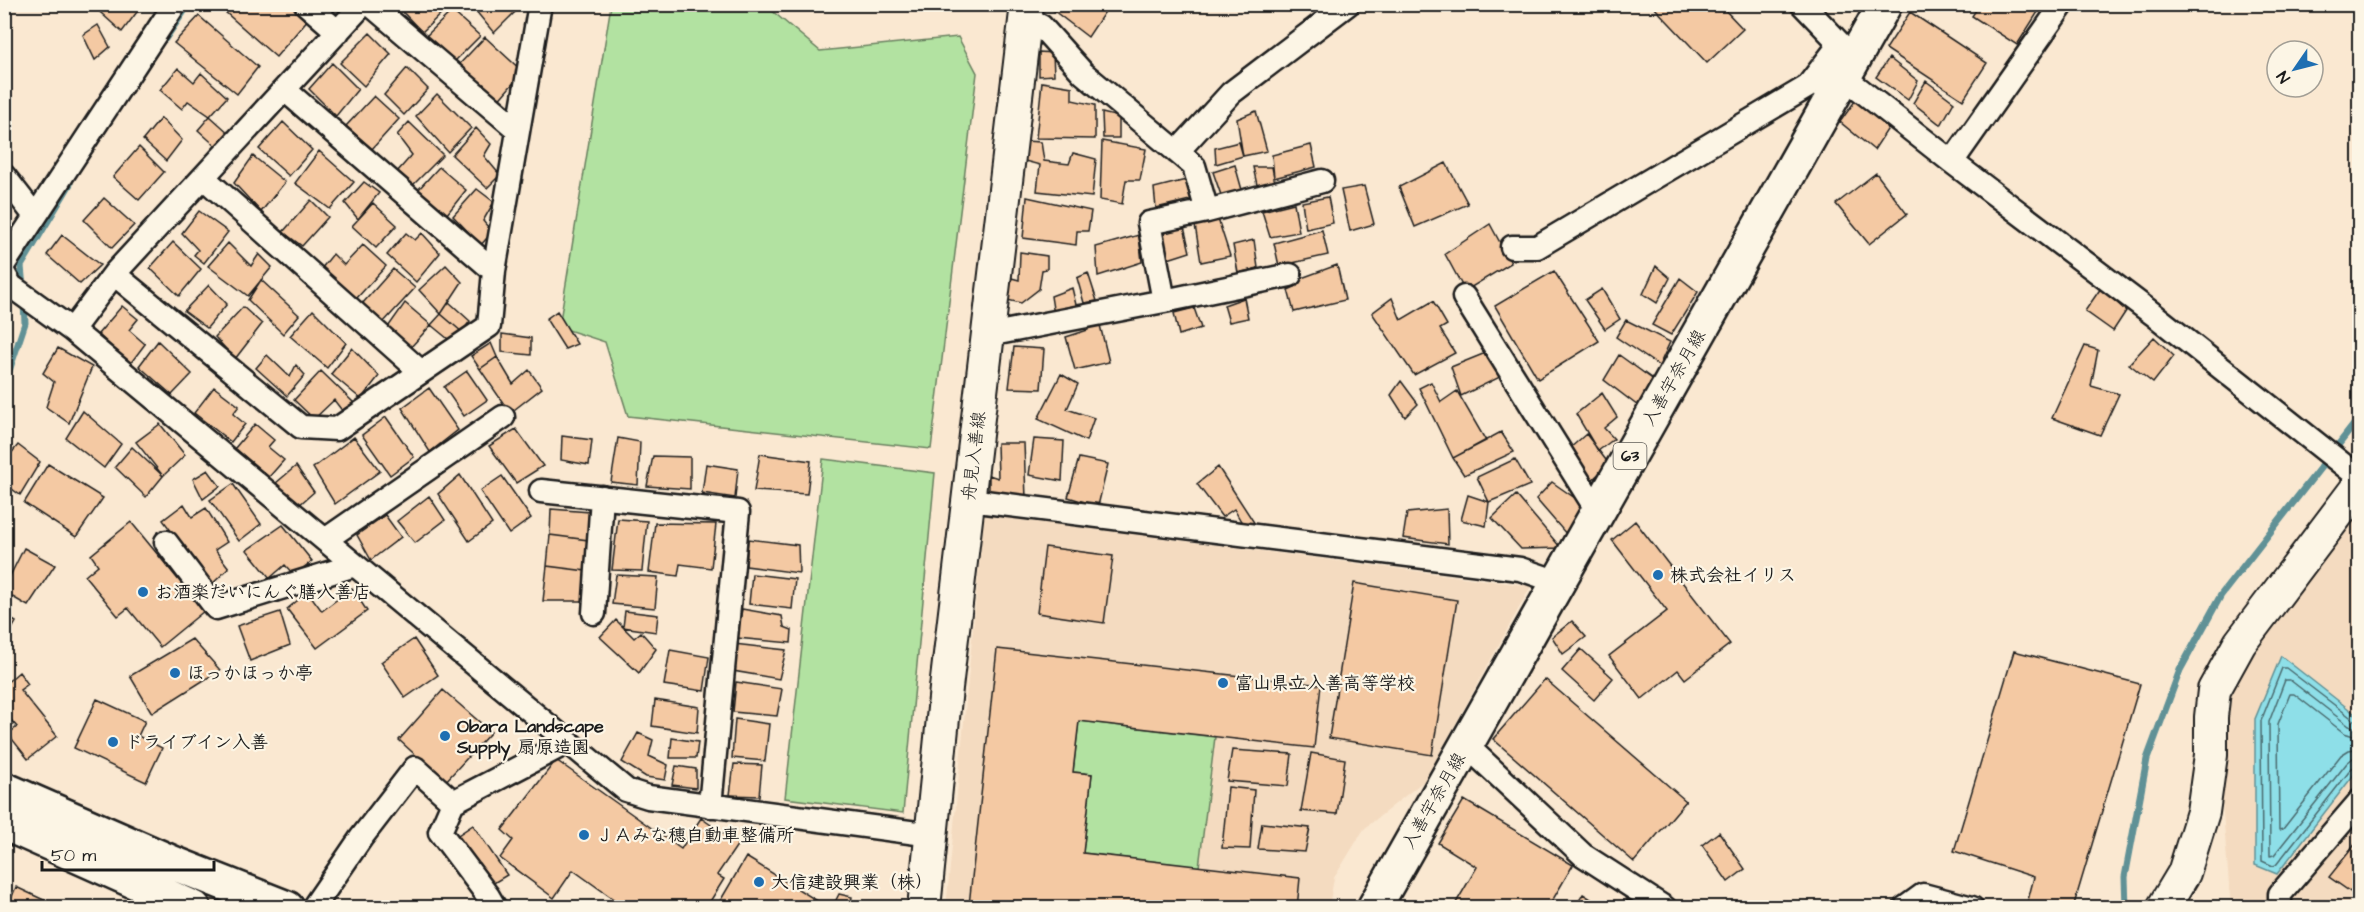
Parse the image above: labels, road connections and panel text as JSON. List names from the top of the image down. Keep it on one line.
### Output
{"streets":{"main road":["入善宇奈月線","舟見入善線","63"]},"places":["株式会社イリス","お酒楽だいにんぐ膳入善店","ほっかほっか亭","富山県立入善高等学校","Obara Landscape Supply 扇原造園","ドライブイン入善","ＪＡみな穂自動車整備所","大信建設興業（株）"],"scale_bar":"50 m","north":"bottom left"}
